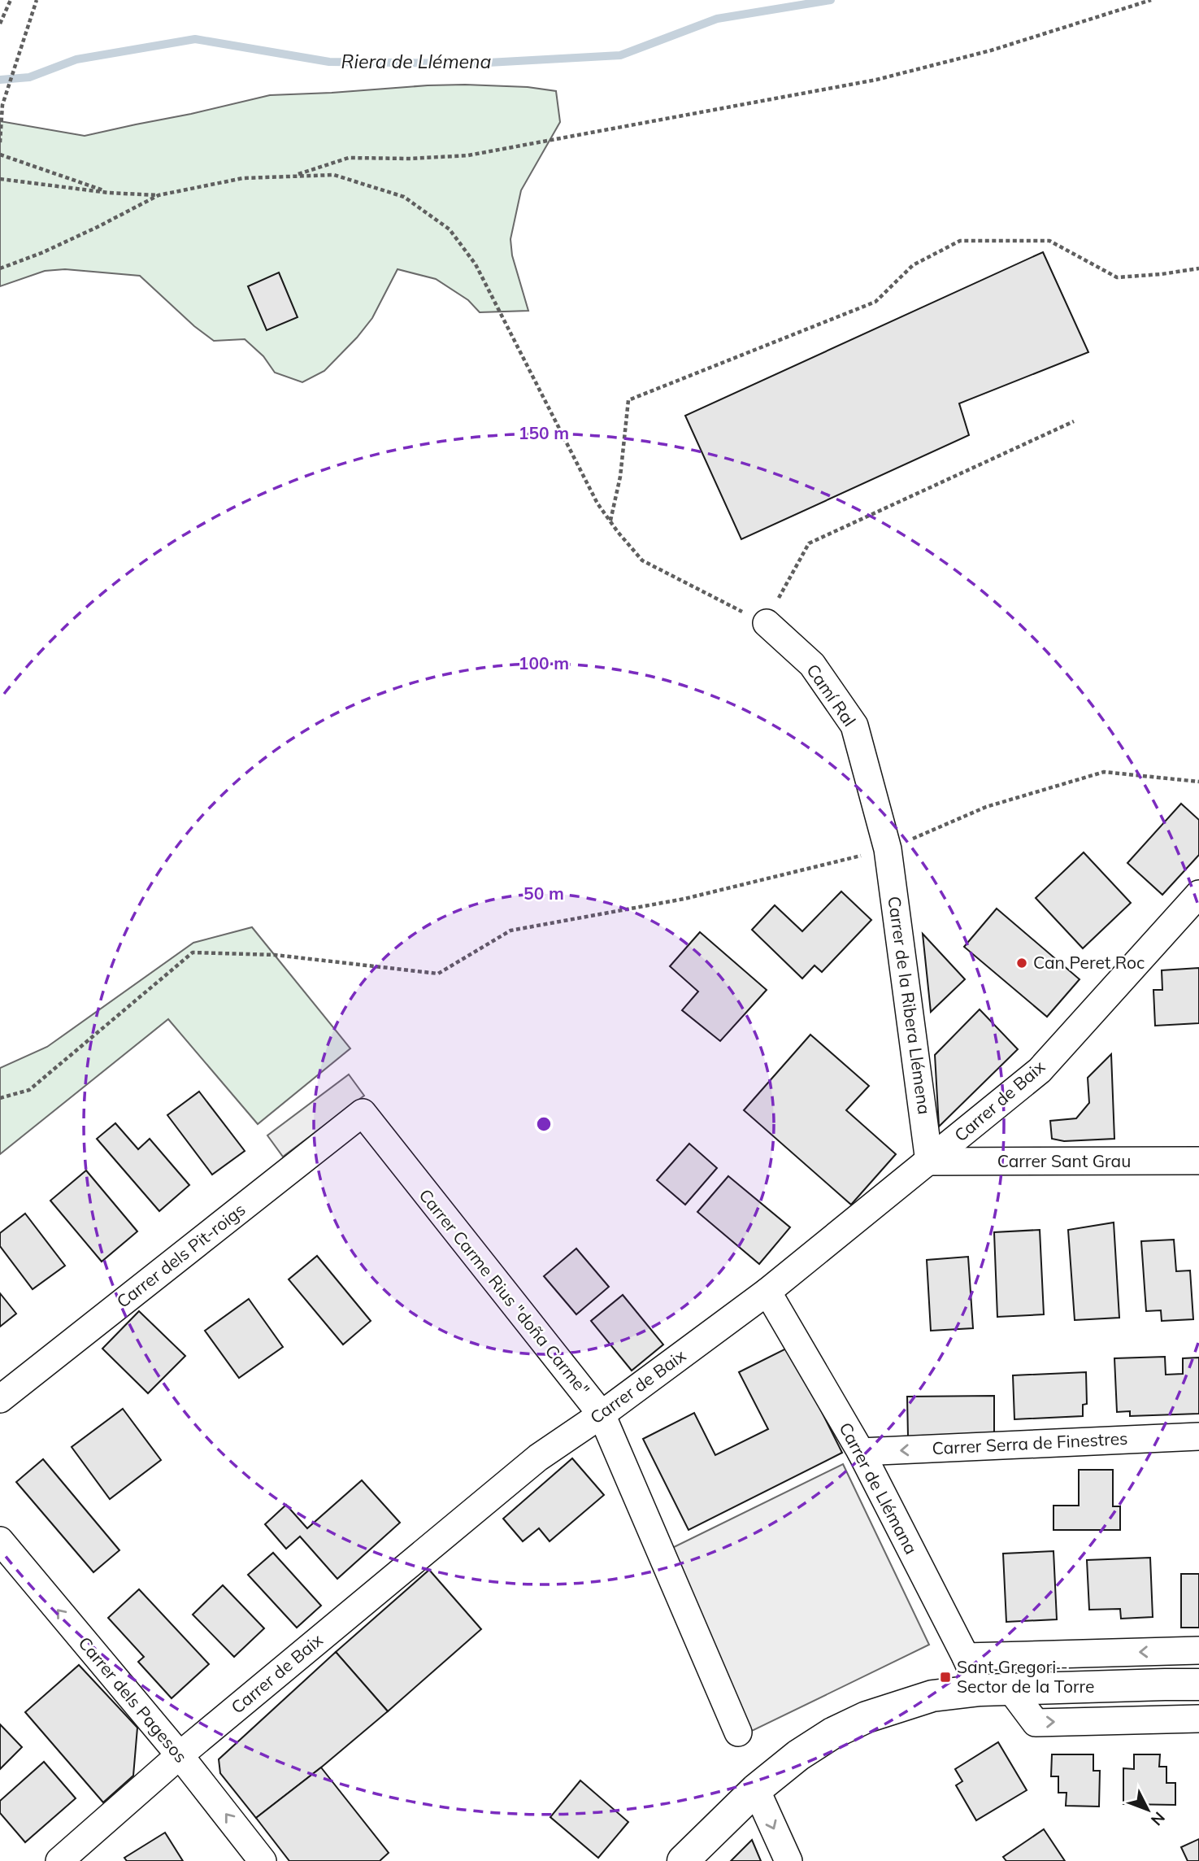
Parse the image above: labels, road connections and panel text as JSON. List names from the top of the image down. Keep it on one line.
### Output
{"streets":{"street":["Camí Ral","Carrer de la Ribera Llémena","Carrer de Baix","Carrer Sant Grau","Carrer dels Pit-roigs","Carrer Carme Rius \"doña Carme\"","Carrer Serra de Finestres","Carrer de Llémana","Carrer dels Pagesos"]},"crossings":[["Camí Ral","Carrer de la Ribera Llémena"],["Carrer de la Ribera Llémena","Carrer de Baix"],["Carrer de la Ribera Llémena","Carrer Sant Grau"],["Carrer de Baix","Carrer Sant Grau"],["Carrer de Baix","Carrer Carme Rius \"doña Carme\""],["Carrer de Baix","Carrer de Llémana"],["Carrer de Baix","Carrer dels Pagesos"],["Carrer dels Pit-roigs","Carrer Carme Rius \"doña Carme\""],["Carrer Serra de Finestres","Carrer de Llémana"]],"one_way":["Carrer dels Pagesos"],"water":["Riera de Llémena"],"places":{"other":["Can Peret Roc"],"transit":["Sant Gregori - Sector de la Torre"]},"north":"bottom right","rings":["150 m","100 m","50 m"]}
